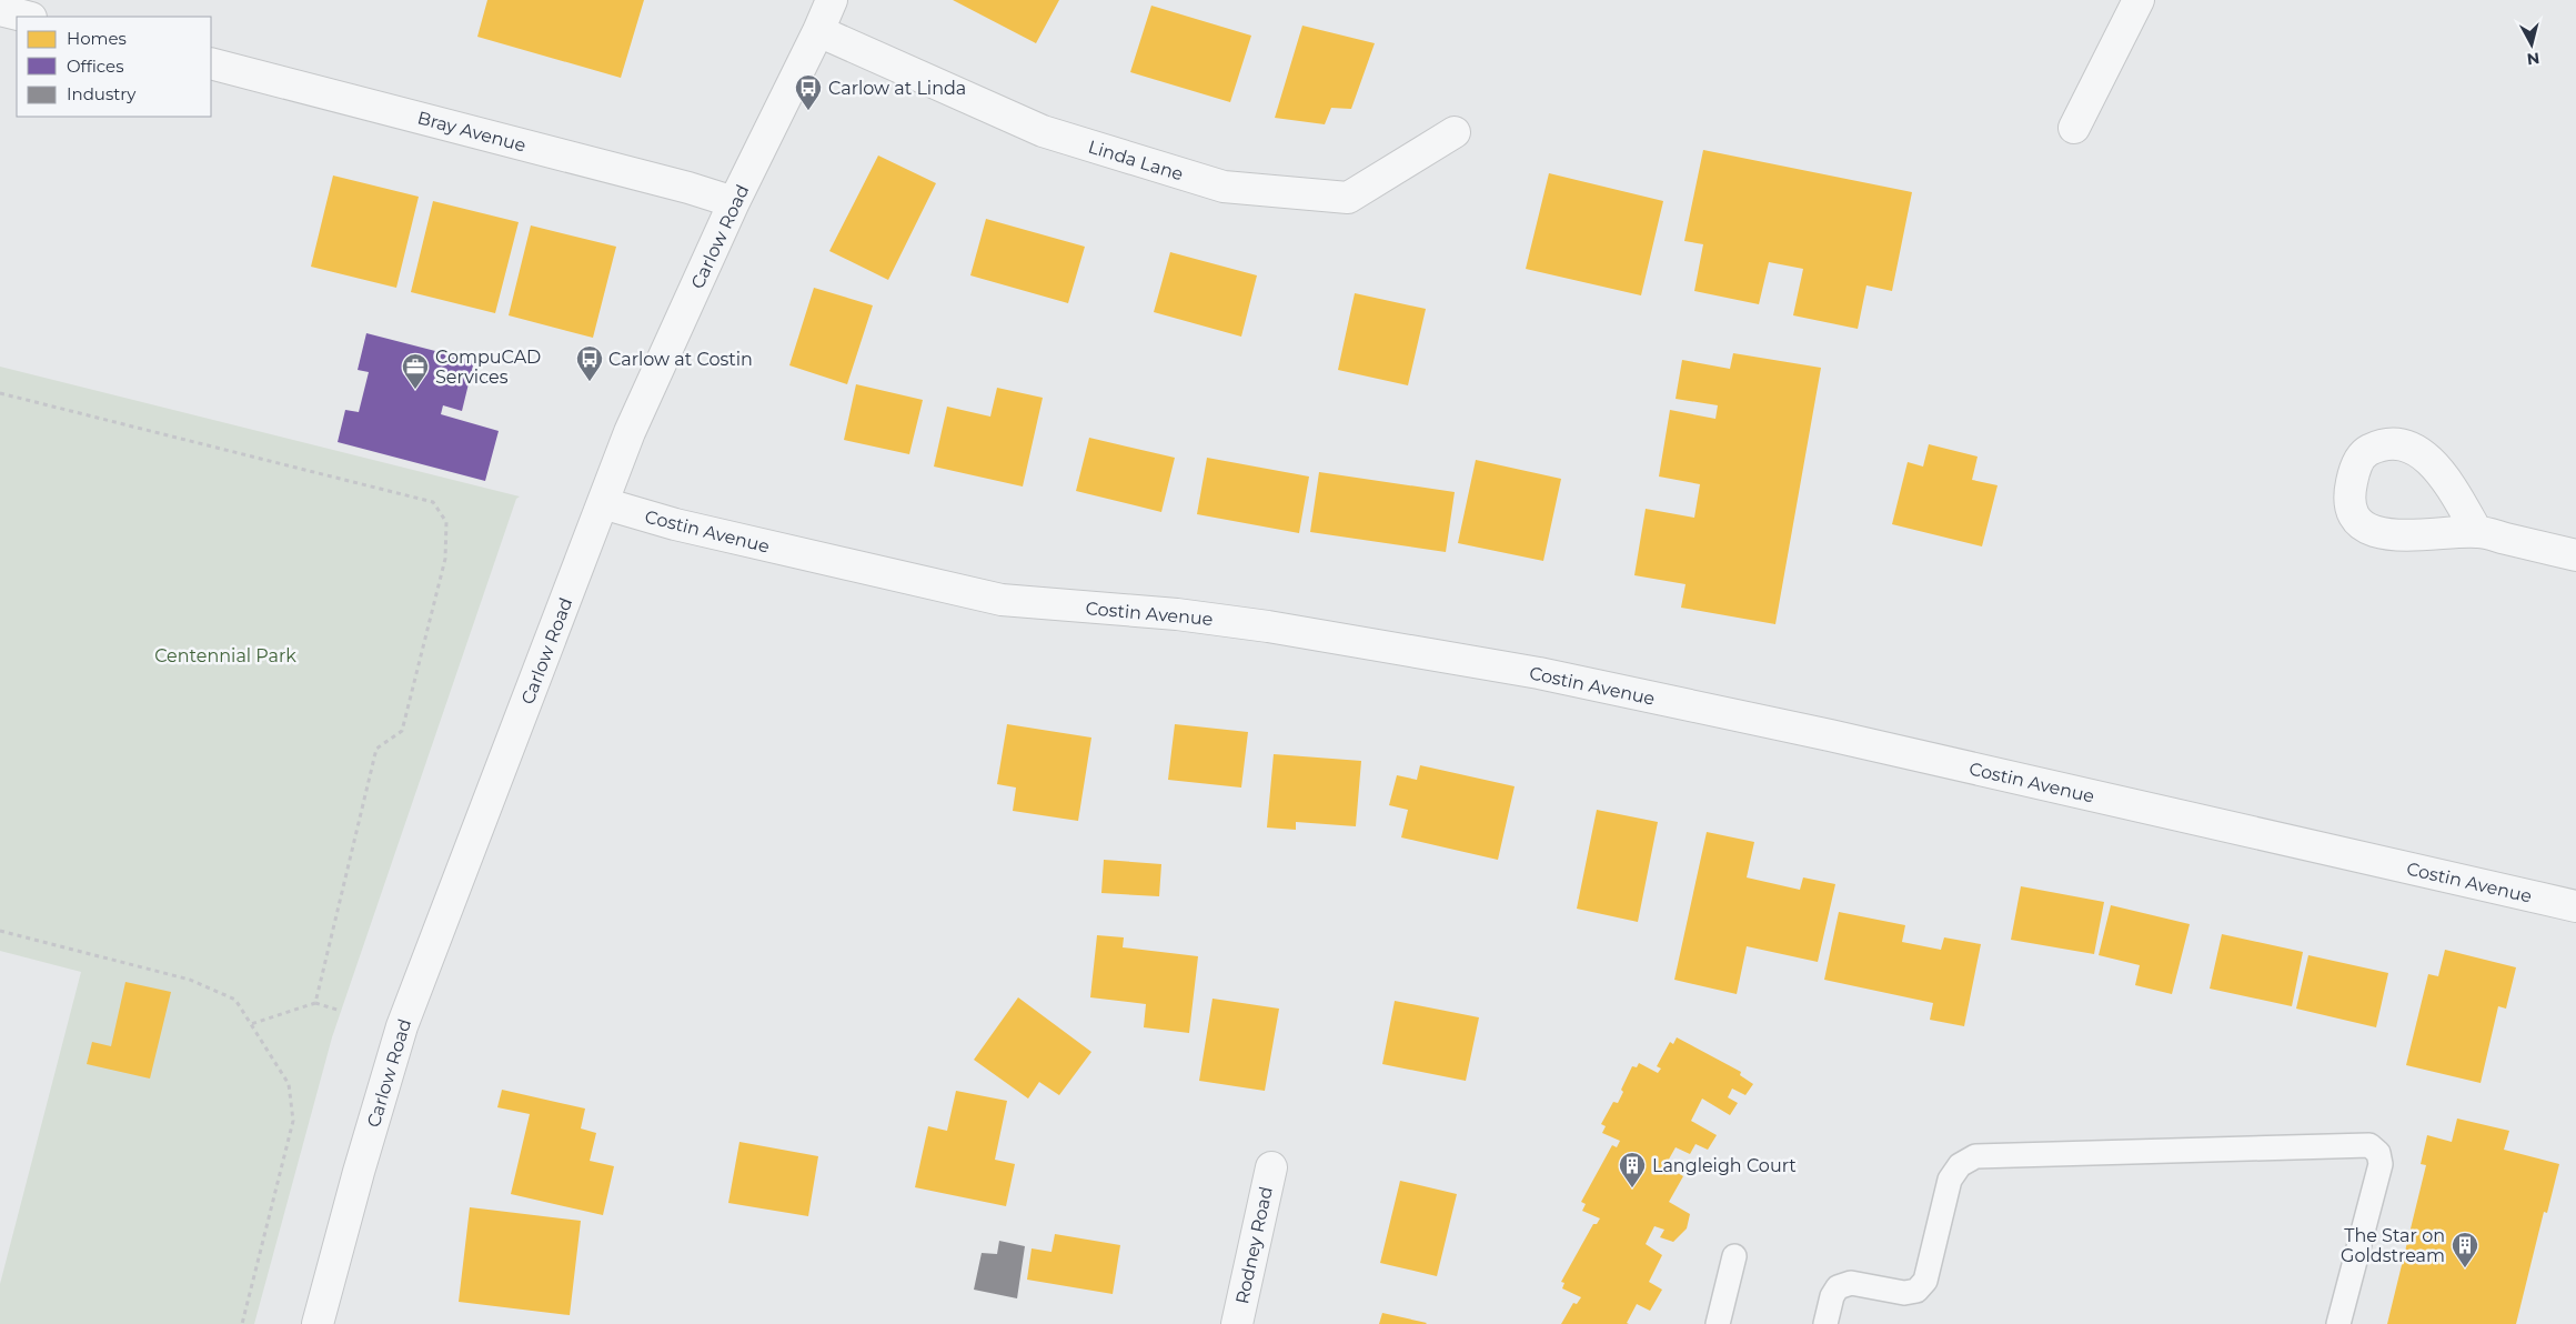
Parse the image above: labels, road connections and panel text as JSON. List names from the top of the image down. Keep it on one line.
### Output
{"streets":{"street":["Bray Avenue","Linda Lane","Carlow Road","Costin Avenue","Rodney Road"]},"crossings":[["Bray Avenue","Carlow Road"],["Linda Lane","Carlow Road"],["Carlow Road","Costin Avenue"]],"parks":["Centennial Park"],"places":{"bus stop":["Carlow at Linda","Carlow at Costin"],"office":["CompuCAD Services"],"building":["Langleigh Court","The Star on Goldstream"]},"legend":["Homes","Offices","Industry"],"north":"bottom"}
